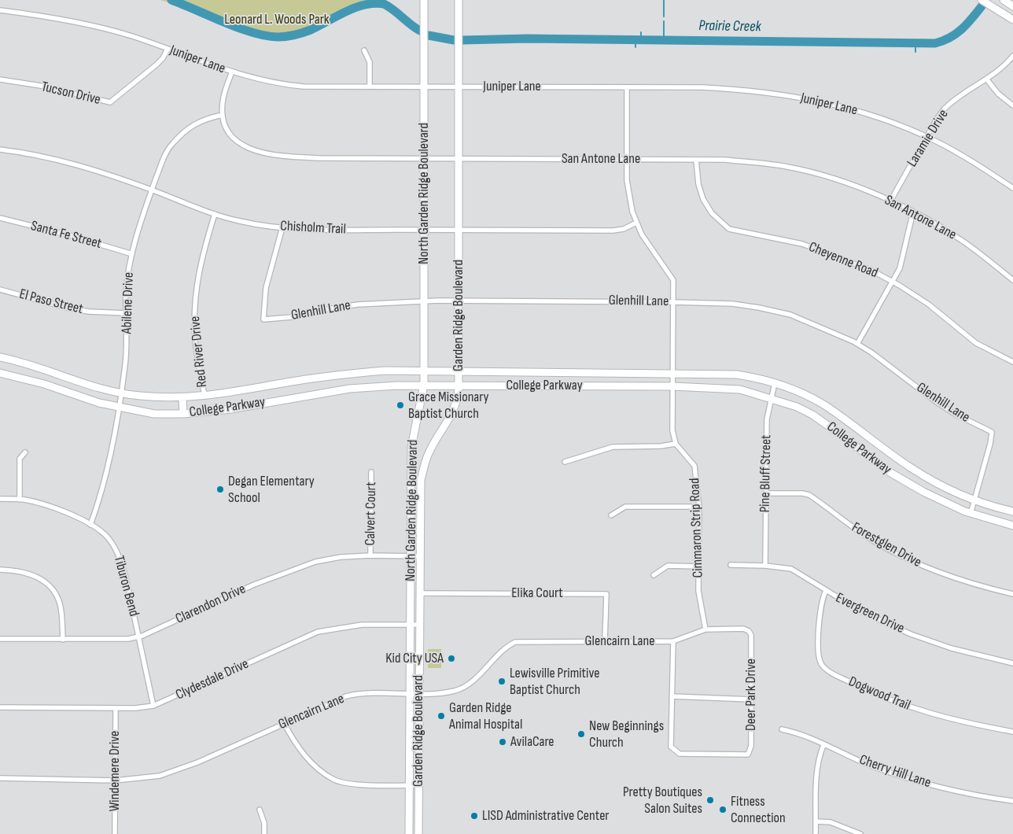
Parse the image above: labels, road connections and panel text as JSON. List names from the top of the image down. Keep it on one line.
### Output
{"streets":{"main road":["North Garden Ridge Boulevard","Garden Ridge Boulevard","College Parkway"],"street":["Juniper Lane","Tucson Drive","Laramie Drive","San Antone Lane","Chisholm Trail","Santa Fe Street","Cheyenne Road","Glenhill Lane","El Paso Street","Abilene Drive","Red River Drive","Pine Bluff Street","Calvert Court","Cimmaron Strip Road","Forestglen Drive","Tiburon Bend","Elika Court","Clarendon Drive","Evergreen Drive","Glencairn Lane","Clydesdale Drive","Dogwood Trail","Deer Park Drive","Windemere Drive","Cherry Hill Lane"]},"crossings":[["Juniper Lane","Tucson Drive"],["Juniper Lane","Laramie Drive"],["Juniper Lane","North Garden Ridge Boulevard"],["Juniper Lane","Garden Ridge Boulevard"],["Laramie Drive","San Antone Lane"],["San Antone Lane","North Garden Ridge Boulevard"],["San Antone Lane","Cheyenne Road"],["San Antone Lane","Abilene Drive"],["San Antone Lane","Garden Ridge Boulevard"],["North Garden Ridge Boulevard","Chisholm Trail"],["North Garden Ridge Boulevard","Glenhill Lane"],["North Garden Ridge Boulevard","College Parkway"],["North Garden Ridge Boulevard","Clarendon Drive"],["North Garden Ridge Boulevard","Glencairn Lane"],["North Garden Ridge Boulevard","Clydesdale Drive"],["Chisholm Trail","Glenhill Lane"],["Chisholm Trail","Abilene Drive"],["Chisholm Trail","Garden Ridge Boulevard"],["Chisholm Trail","Red River Drive"],["Santa Fe Street","Abilene Drive"],["Glenhill Lane","Garden Ridge Boulevard"],["Glenhill Lane","College Parkway"],["El Paso Street","Abilene Drive"],["Abilene Drive","College Parkway"],["Abilene Drive","Tiburon Bend"],["Garden Ridge Boulevard","College Parkway"],["Garden Ridge Boulevard","Elika Court"],["Garden Ridge Boulevard","Clarendon Drive"],["Garden Ridge Boulevard","Glencairn Lane"],["Garden Ridge Boulevard","Clydesdale Drive"],["Red River Drive","College Parkway"],["College Parkway","Pine Bluff Street"],["Pine Bluff Street","Forestglen Drive"],["Pine Bluff Street","Evergreen Drive"],["Calvert Court","Clarendon Drive"],["Cimmaron Strip Road","Glencairn Lane"],["Tiburon Bend","Clarendon Drive"],["Tiburon Bend","Clydesdale Drive"],["Elika Court","Glencairn Lane"],["Evergreen Drive","Dogwood Trail"],["Glencairn Lane","Deer Park Drive"],["Glencairn Lane","Windemere Drive"],["Clydesdale Drive","Windemere Drive"]],"water":["Prairie Creek"],"parks":["Leonard L. Woods Park"],"places":["Grace Missionary Baptist Church","Degan Elementary School","Kid City USA","Lewisville Primitive Baptist Church","Garden Ridge Animal Hospital","New Beginnings Church","AvilaCare","Pretty Boutiques Salon Suites","Fitness Connection","LISD Administrative Center"]}
